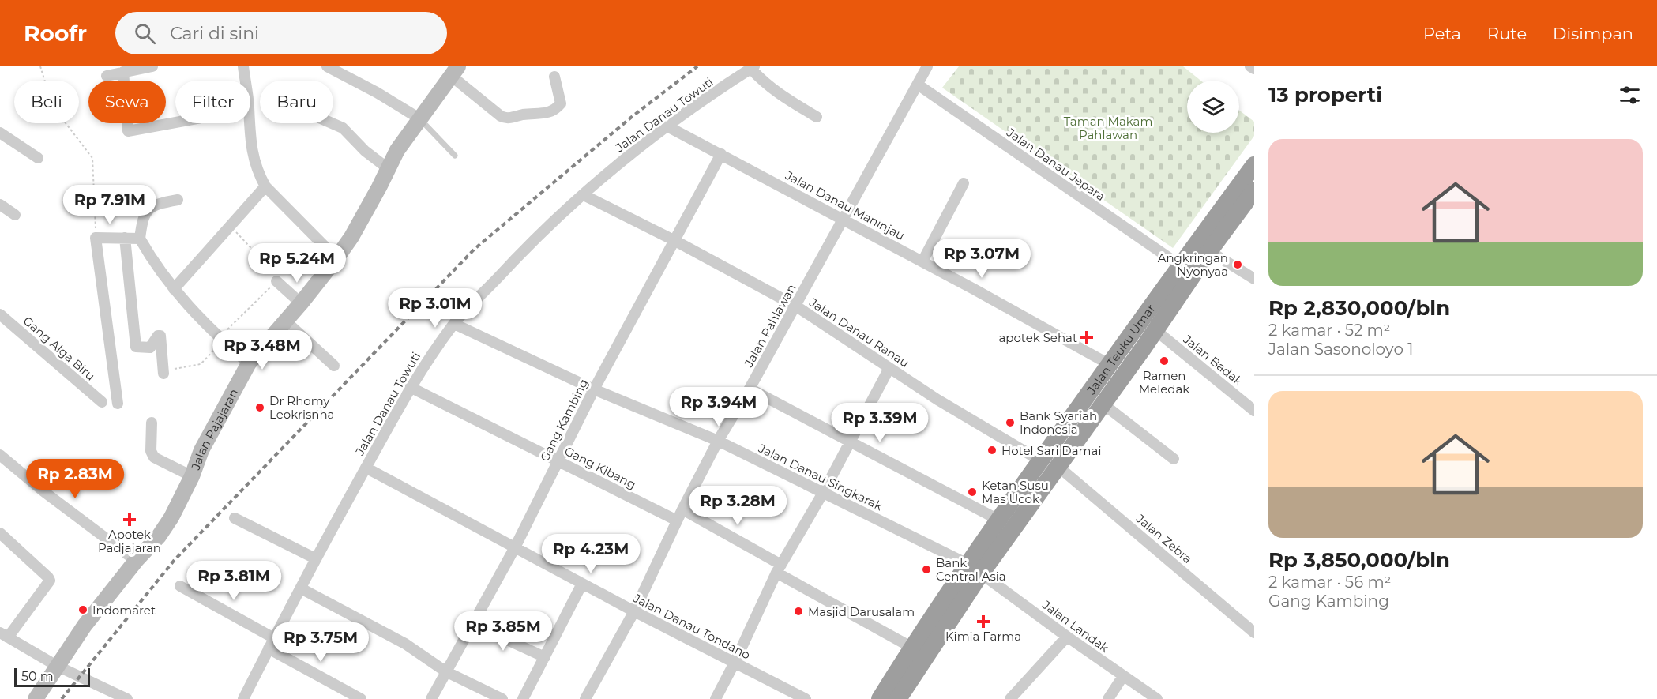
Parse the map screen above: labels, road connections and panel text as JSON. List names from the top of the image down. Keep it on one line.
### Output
{"streets":{"highway":["Jalan Teuku Umar"],"main road":["Jalan Pajajaran"],"street":["Jalan Danau Towuti","Jalan Danau Jepara","Jalan Danau Maninjau","Jalan Pahlawan","Jalan Danau Ranau","Gang Alga Biru","Jalan Badak","Gang Kambing","Gang Kibang","Jalan Danau Singkarak","Jalan Zebra","Jalan Danau Tondano","Jalan Landak"]},"crossings":[["Jalan Danau Towuti","Jalan Danau Maninjau"],["Jalan Danau Towuti","Jalan Danau Ranau"],["Jalan Danau Towuti","Gang Kibang"],["Jalan Danau Towuti","Jalan Danau Singkarak"],["Jalan Danau Towuti","Jalan Danau Tondano"],["Jalan Danau Jepara","Jalan Pahlawan"],["Jalan Danau Jepara","Jalan Teuku Umar"],["Jalan Danau Maninjau","Jalan Pahlawan"],["Jalan Danau Maninjau","Jalan Teuku Umar"],["Jalan Danau Maninjau","Gang Kambing"],["Jalan Pahlawan","Jalan Danau Ranau"],["Jalan Pahlawan","Gang Kibang"],["Jalan Pahlawan","Jalan Danau Singkarak"],["Jalan Pahlawan","Jalan Danau Tondano"],["Jalan Danau Ranau","Jalan Teuku Umar"],["Jalan Danau Ranau","Gang Kambing"],["Jalan Danau Ranau","Jalan Zebra"],["Jalan Teuku Umar","Jalan Badak"],["Jalan Teuku Umar","Jalan Danau Singkarak"],["Jalan Teuku Umar","Jalan Zebra"],["Jalan Teuku Umar","Jalan Landak"],["Gang Kambing","Gang Kibang"],["Gang Kambing","Jalan Danau Singkarak"],["Gang Kambing","Jalan Danau Tondano"],["Jalan Danau Singkarak","Jalan Landak"]],"parks":["Taman Makam Pahlawan"],"places":{"other":["Angkringan Nyonyaa","Ramen Meledak","Dr Rhomy Leokrisnha","Bank Syariah Indonesia","Hotel Sari Damai","Ketan Susu Mas Ucok","Bank Central Asia","Indomaret","Masjid Darusalam"],"health":["apotek Sehat","Apotek Padjajaran","Kimia Farma"]},"scale_bar":"50 m","page":{"header":"Roofr","search":"Cari di sini","nav":["Peta","Rute","Disimpan"],"heading":"13 properti","chip":["Beli","Sewa","Filter","Baru"],"list":[{"name":"Rp 2,830,000/bln","note":"2 kamar · 52 m² · Jalan Sasonoloyo 1"},{"name":"Rp 3,850,000/bln","note":"2 kamar · 56 m² · Gang Kambing"}],"price":["Rp 7.91M","Rp 3.07M","Rp 5.24M","Rp 3.01M","Rp 3.48M","Rp 3.94M","Rp 3.39M","Rp 2.83M","Rp 3.28M","Rp 4.23M","Rp 3.81M","Rp 3.85M","Rp 3.75M"],"scale":"50 m"}}
